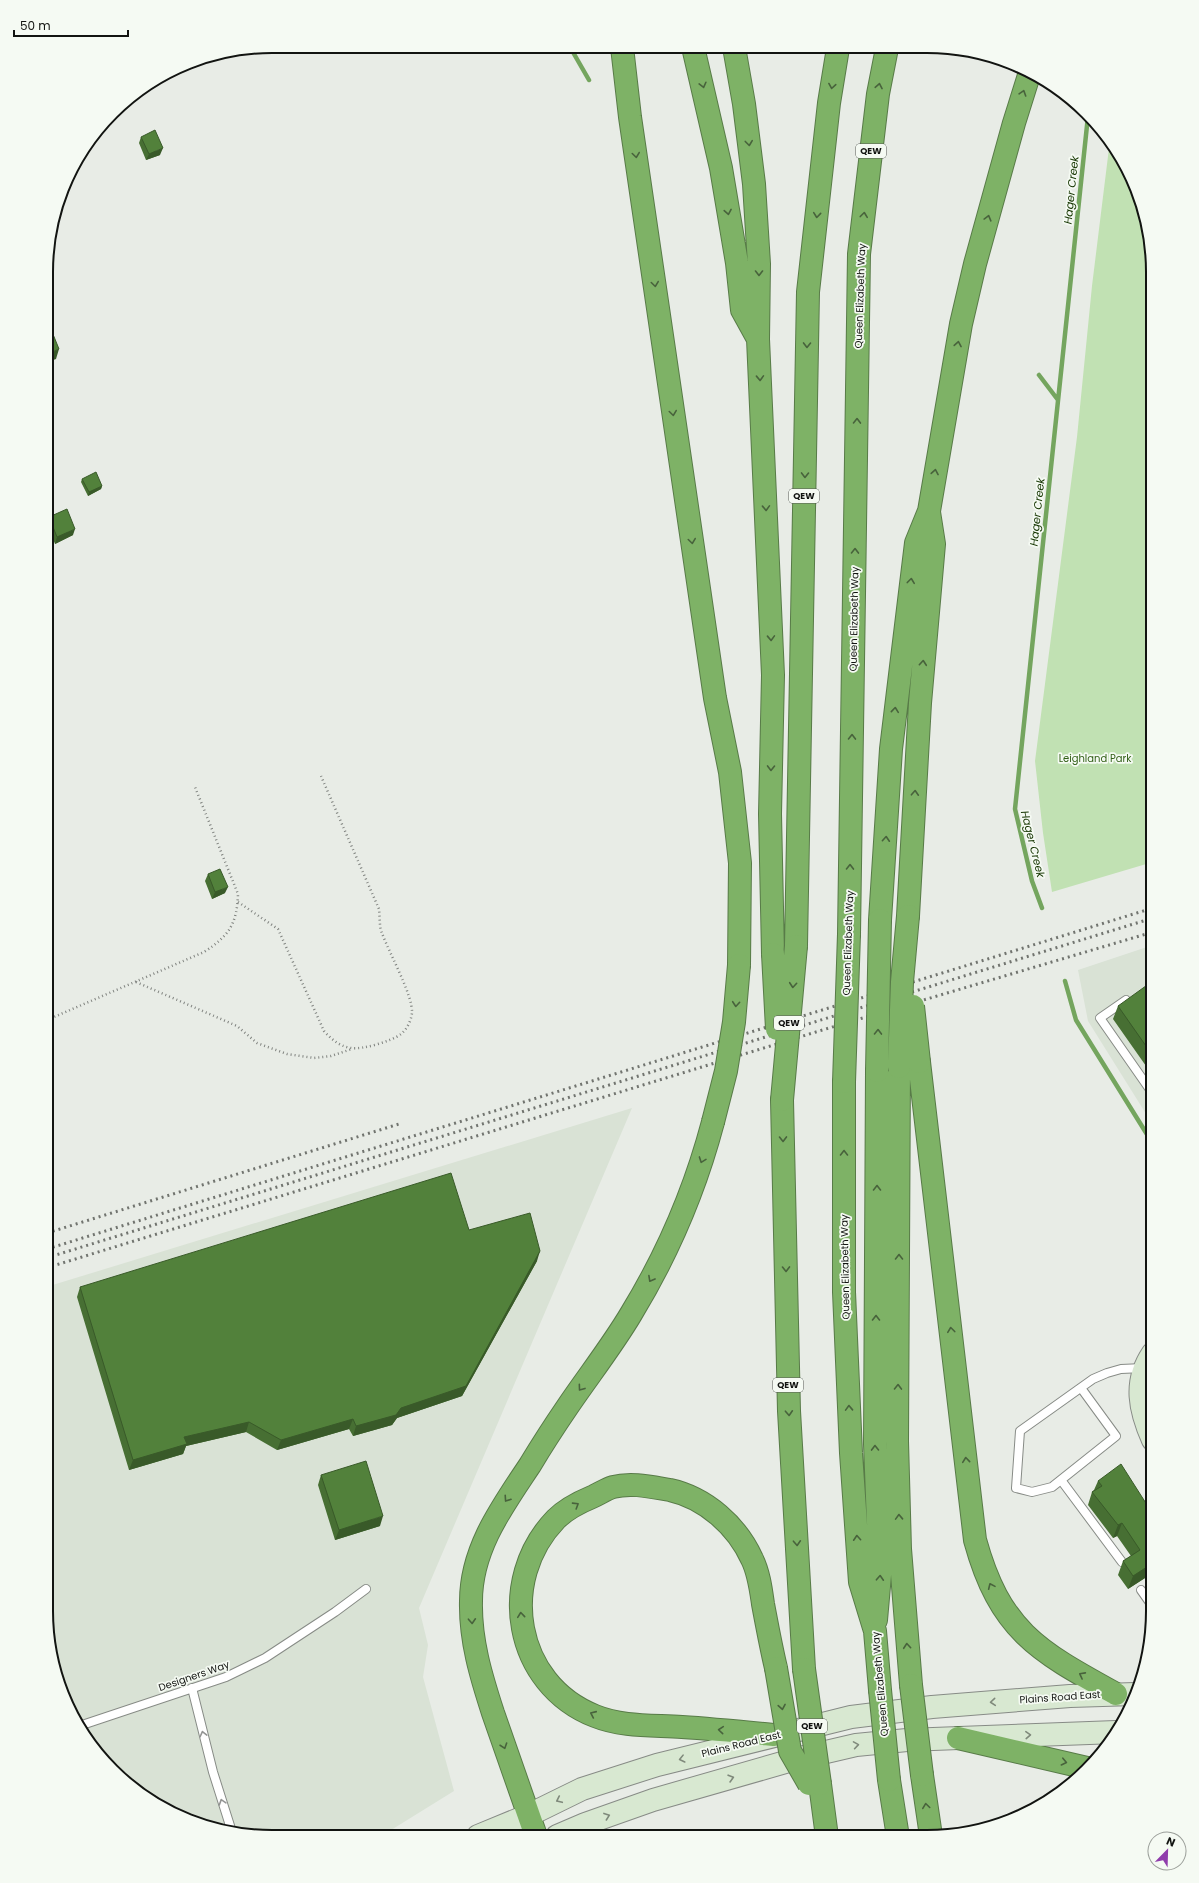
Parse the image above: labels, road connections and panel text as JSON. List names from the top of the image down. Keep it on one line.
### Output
{"streets":{"highway":["QEW","Queen Elizabeth Way"],"main road":["Plains Road East"],"lane":["Designers Way"]},"water":["Hager Creek"],"parks":["Leighland Park"],"scale_bar":"50 m","north":"top right"}
